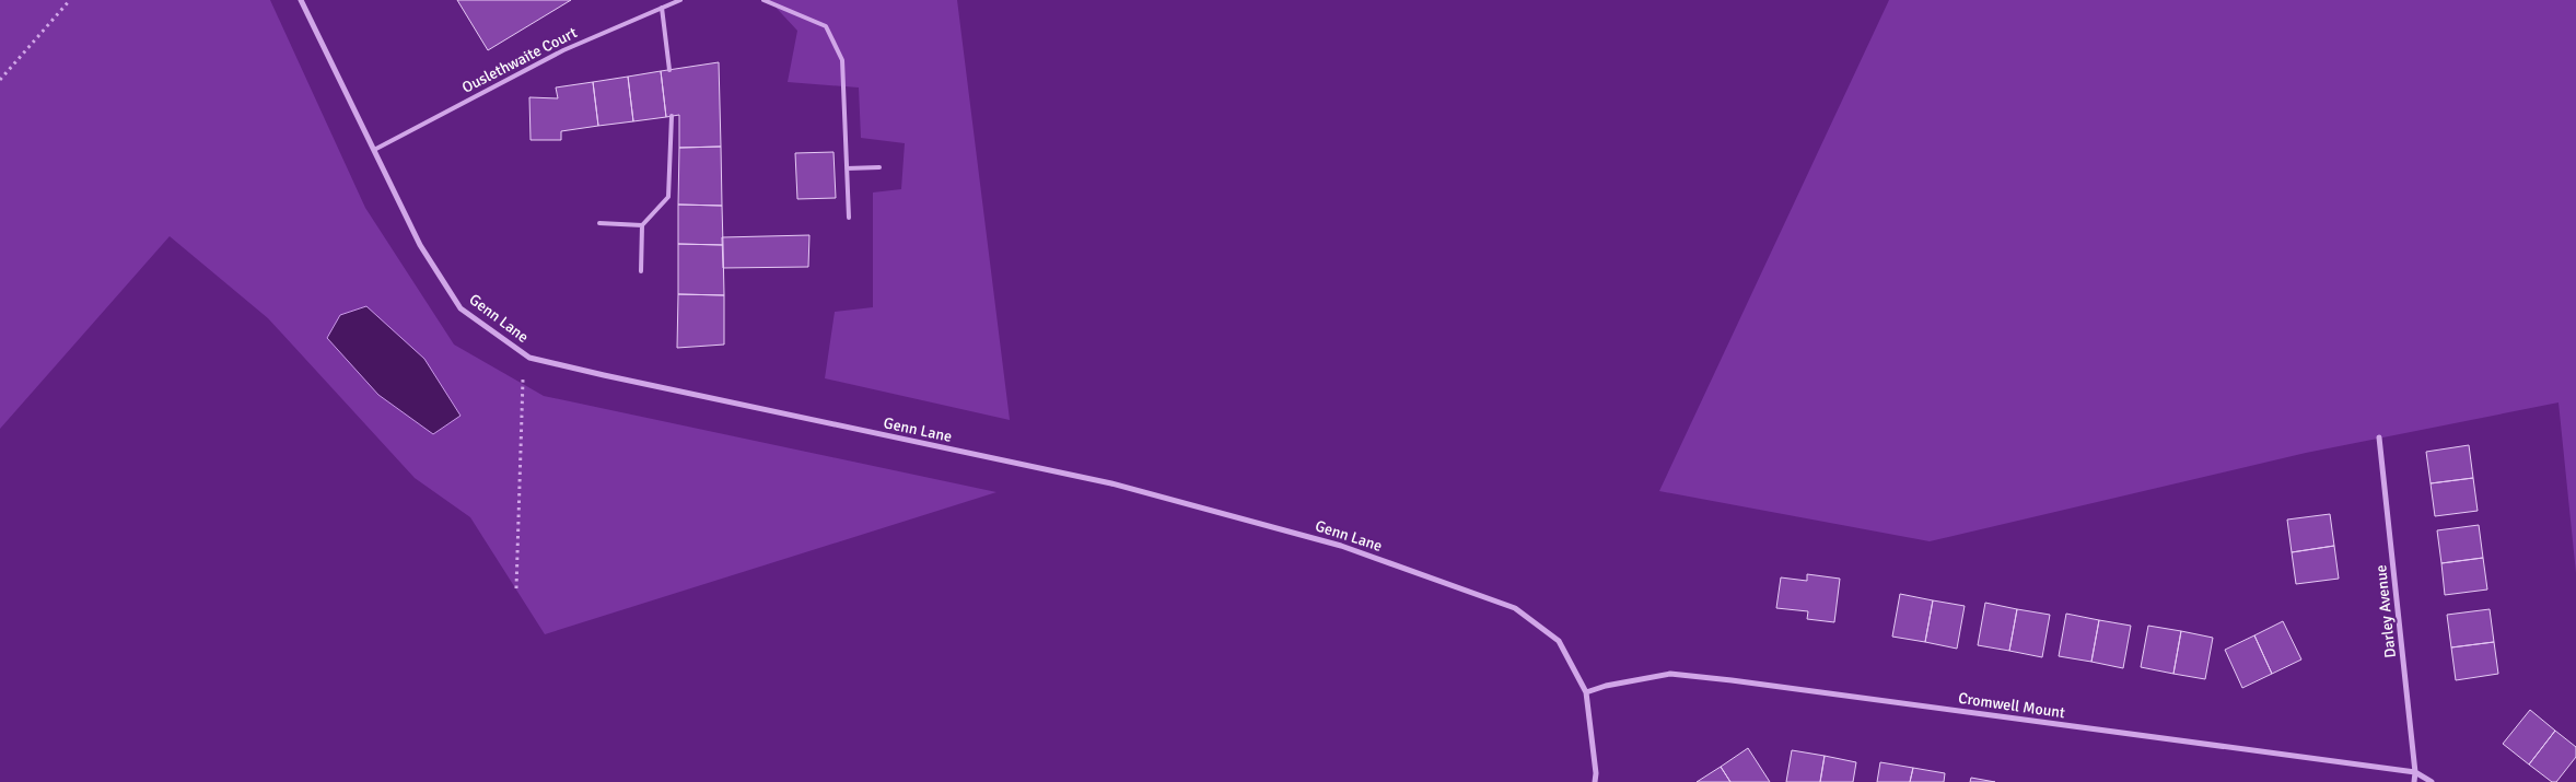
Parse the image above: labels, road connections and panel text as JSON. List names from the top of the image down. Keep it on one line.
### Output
{"streets":{"street":["Genn Lane","Darley Avenue","Cromwell Mount"],"lane":["Ouslethwaite Court"]},"crossings":[["Ouslethwaite Court","Genn Lane"],["Genn Lane","Cromwell Mount"],["Darley Avenue","Cromwell Mount"]]}
